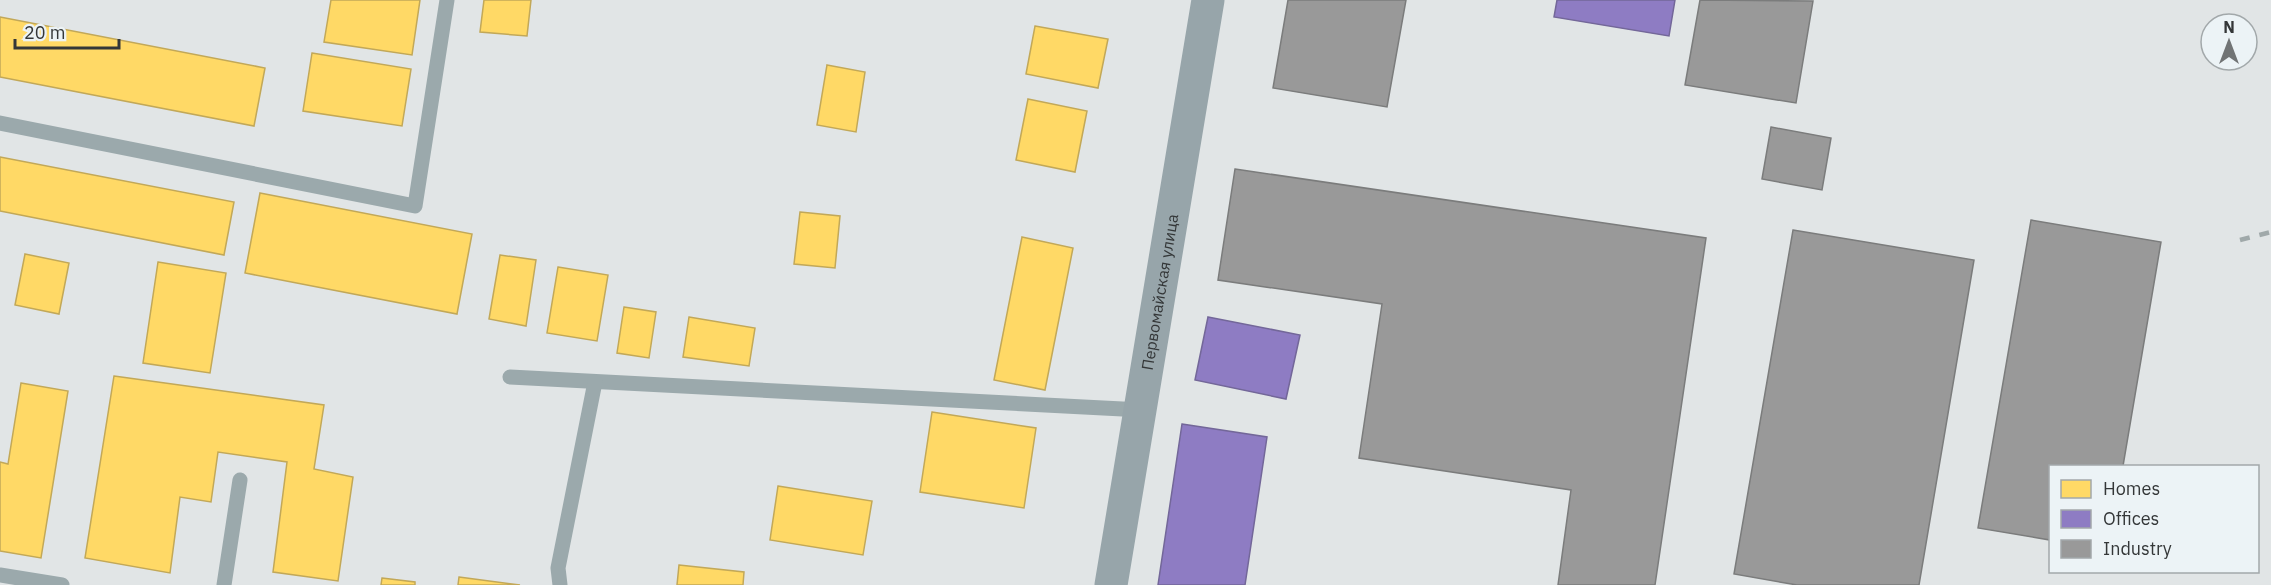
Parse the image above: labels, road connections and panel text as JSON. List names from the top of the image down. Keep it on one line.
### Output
{"streets":{"street":["Первомайская улица"]},"legend":["Homes","Offices","Industry"],"scale_bar":"20 m","north":"top"}
